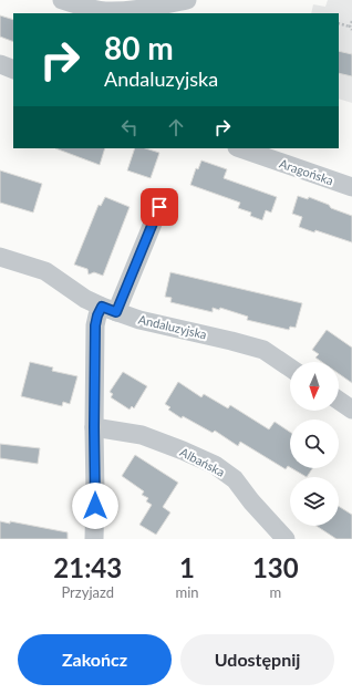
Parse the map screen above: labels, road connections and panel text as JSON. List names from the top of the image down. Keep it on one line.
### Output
{"streets":{"street":["Aragońska","Andaluzyjska","Albańska"]},"north":"bottom","page":{"turn":["80 m","Andaluzyjska"],"eta":["21:43","Przyjazd","1","min","130","m"],"buttons":["Zakończ","Udostępnij"]}}
